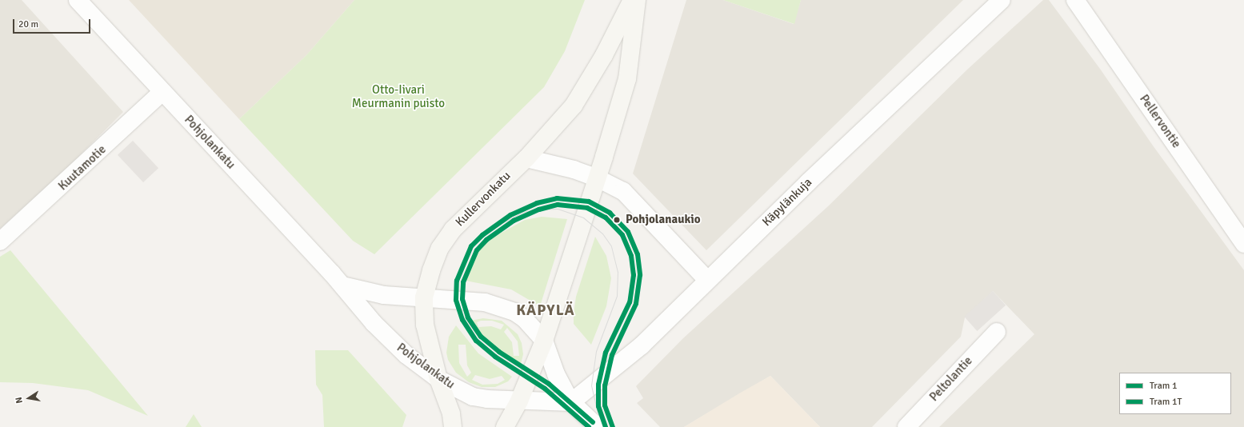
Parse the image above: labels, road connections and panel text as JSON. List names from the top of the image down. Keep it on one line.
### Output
{"streets":{"main road":["Kullervonkatu"],"street":["Pellervontie","Pohjolankatu","Kuutamotie","Käpylänkuja","Peltolantie"]},"crossings":[["Pohjolankatu","Kuutamotie"],["Pohjolankatu","Kullervonkatu"],["Pohjolankatu","Käpylänkuja"]],"districts":["KÄPYLÄ"],"parks":["Otto-Iivari Meurmanin puisto"],"places":["Pohjolanaukio"],"lines":["tram line 1","tram line 1T"],"legend":["Tram 1","Tram 1T"],"scale_bar":"20 m","north":"left"}
